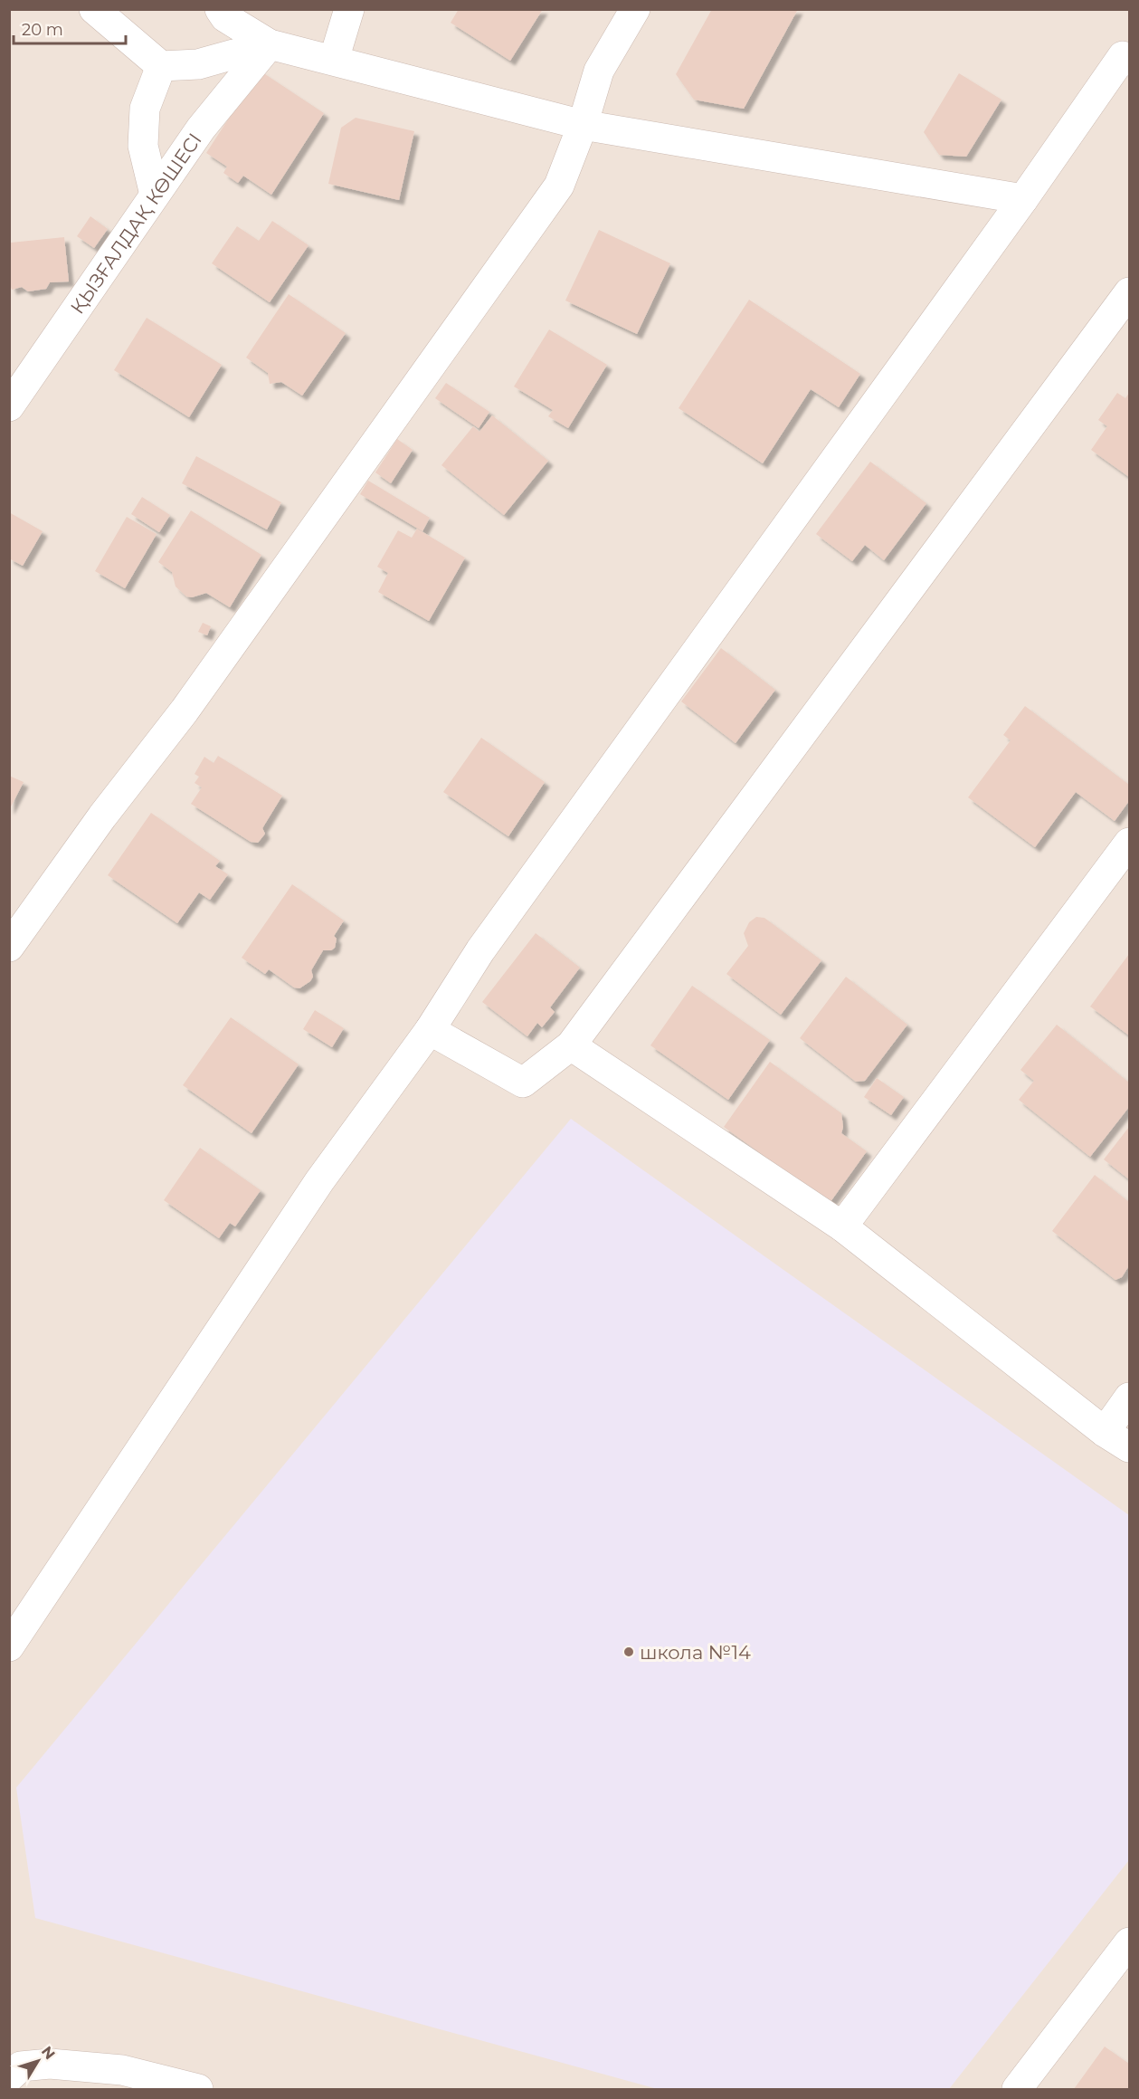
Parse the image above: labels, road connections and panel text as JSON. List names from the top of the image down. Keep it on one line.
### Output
{"streets":{"street":["ҚЫЗҒАЛДАҚ КӨШЕСІ"]},"places":["школа №14"],"scale_bar":"20 m","north":"top right"}
